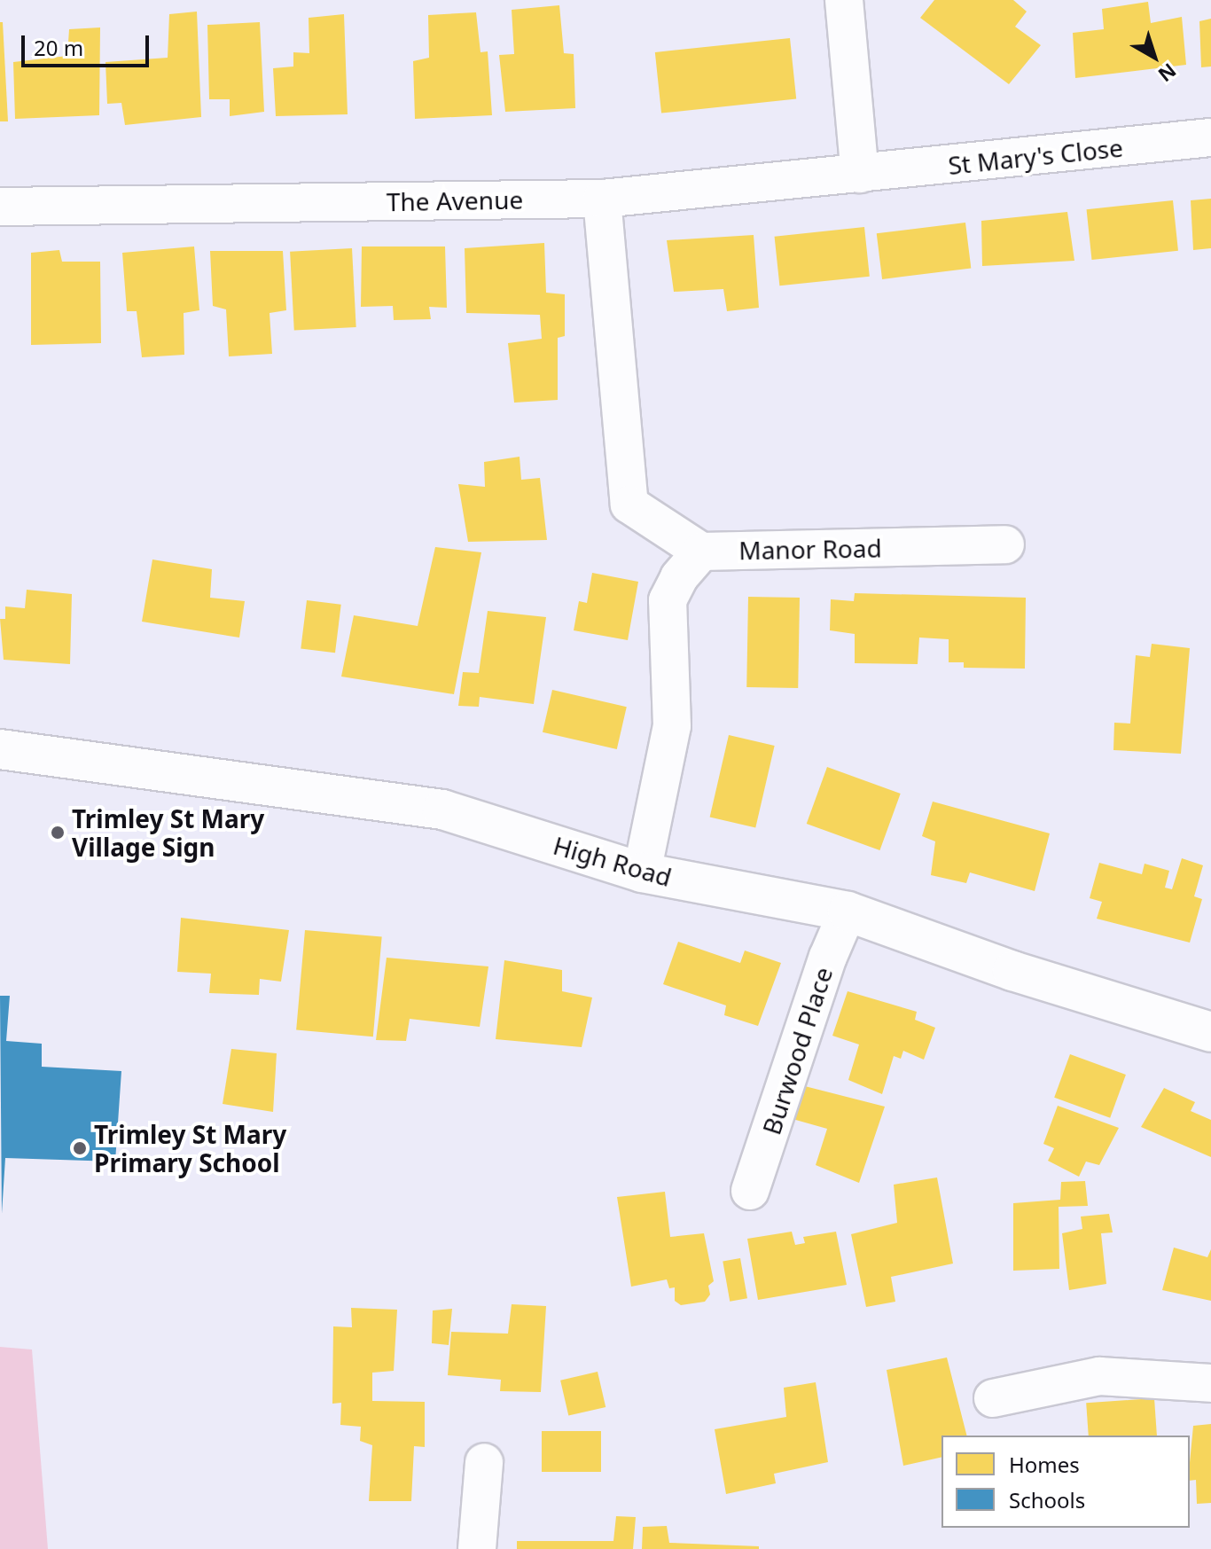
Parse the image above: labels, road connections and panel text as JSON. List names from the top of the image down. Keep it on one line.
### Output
{"streets":{"street":["St Mary's Close","The Avenue","Manor Road","High Road","Burwood Place"]},"crossings":[["St Mary's Close","The Avenue"],["High Road","Burwood Place"]],"places":["Trimley St Mary Village Sign","Trimley St Mary Primary School"],"legend":["Homes","Schools"],"scale_bar":"20 m","north":"bottom right"}
